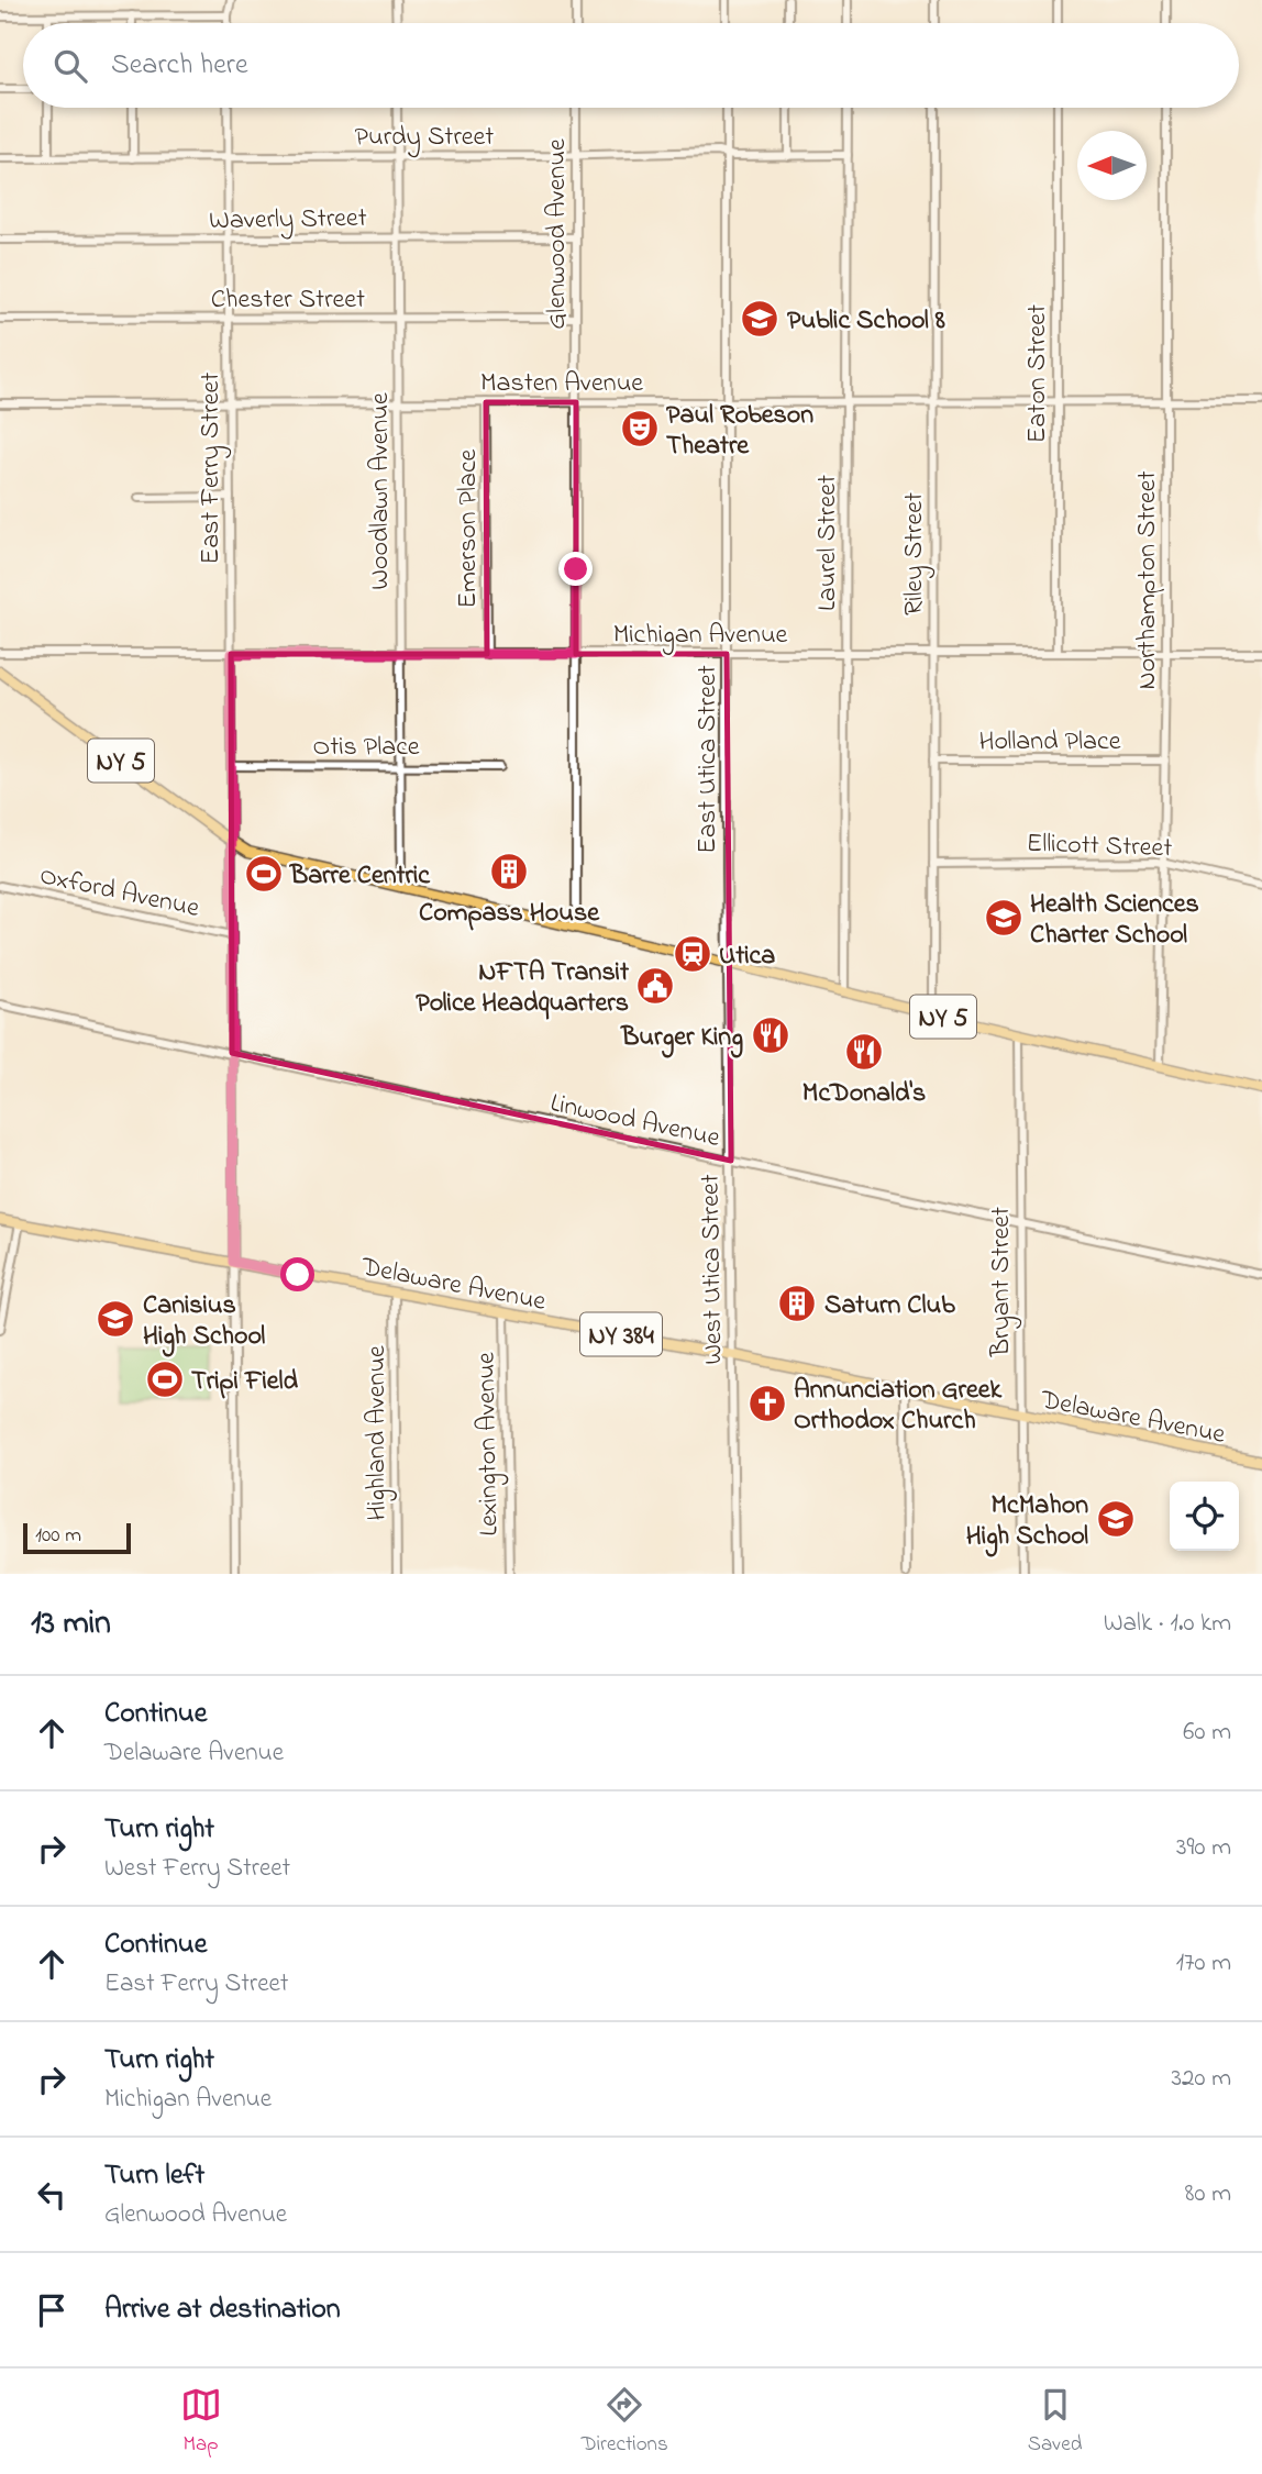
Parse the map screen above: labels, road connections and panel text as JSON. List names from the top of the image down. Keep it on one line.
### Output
{"streets":{"main road":["NY 5","Delaware Avenue","NY 384"],"street":["Purdy Street","Waverly Street","Glenwood Avenue","Chester Street","Eaton Street","Masten Avenue","East Ferry Street","Woodlawn Avenue","Emerson Place","Laurel Street","Riley Street","Northampton Street","Michigan Avenue","Holland Place","Otis Place","East Utica Street","Ellicott Street","Oxford Avenue","Linwood Avenue","West Utica Street","Bryant Street","Highland Avenue","Lexington Avenue"]},"crossings":[["Purdy Street","Glenwood Avenue"],["Purdy Street","East Ferry Street"],["Purdy Street","Woodlawn Avenue"],["Purdy Street","Laurel Street"],["Purdy Street","East Utica Street"],["Waverly Street","Glenwood Avenue"],["Waverly Street","East Ferry Street"],["Waverly Street","Woodlawn Avenue"],["Glenwood Avenue","Chester Street"],["Glenwood Avenue","Masten Avenue"],["Glenwood Avenue","Michigan Avenue"],["Glenwood Avenue","NY 5"],["Chester Street","East Ferry Street"],["Chester Street","Woodlawn Avenue"],["Eaton Street","Masten Avenue"],["Eaton Street","Michigan Avenue"],["Masten Avenue","East Ferry Street"],["Masten Avenue","Woodlawn Avenue"],["Masten Avenue","Emerson Place"],["Masten Avenue","Laurel Street"],["Masten Avenue","Riley Street"],["Masten Avenue","Northampton Street"],["Masten Avenue","East Utica Street"],["East Ferry Street","Michigan Avenue"],["East Ferry Street","Otis Place"],["East Ferry Street","NY 5"],["East Ferry Street","Oxford Avenue"],["East Ferry Street","Linwood Avenue"],["East Ferry Street","Delaware Avenue"],["Woodlawn Avenue","Michigan Avenue"],["Woodlawn Avenue","Otis Place"],["Woodlawn Avenue","NY 5"],["Emerson Place","Michigan Avenue"],["Laurel Street","Michigan Avenue"],["Laurel Street","NY 5"],["Riley Street","Michigan Avenue"],["Riley Street","Holland Place"],["Riley Street","NY 5"],["Riley Street","Ellicott Street"],["Northampton Street","Michigan Avenue"],["Northampton Street","Holland Place"],["Northampton Street","NY 5"],["Northampton Street","Ellicott Street"],["Michigan Avenue","East Utica Street"],["East Utica Street","NY 5"],["East Utica Street","West Utica Street"],["NY 5","West Utica Street"],["NY 5","Bryant Street"],["Linwood Avenue","West Utica Street"],["Linwood Avenue","Bryant Street"],["West Utica Street","Delaware Avenue"],["Bryant Street","Delaware Avenue"],["Delaware Avenue","Highland Avenue"],["Delaware Avenue","Lexington Avenue"]],"places":{"school or university":["Public School 8","Health Sciences Charter School","Canisius High School","McMahon High School"],"theatre":["Paul Robeson Theatre"],"building":["Compass House","Saturn Club"],"sports":["Barre Centric","Tripi Field"],"station":["Utica"],"public building":["NFTA Transit Police Headquarters"],"restaurant":["Burger King","McDonald's"],"church":["Annunciation Greek Orthodox Church"]},"scale_bar":"100 m","north":"left","page":{"search":"Search here","scale":"100 m","heading":["13 min","Walk · 1.0 km"],"list":[["Continue","Delaware Avenue","60 m"],["Turn right","West Ferry Street","390 m"],["Continue","East Ferry Street","170 m"],["Turn right","Michigan Avenue","320 m"],["Turn left","Glenwood Avenue","80 m"],"Arrive at destination"],"nav":["Map","Directions","Saved"]}}
